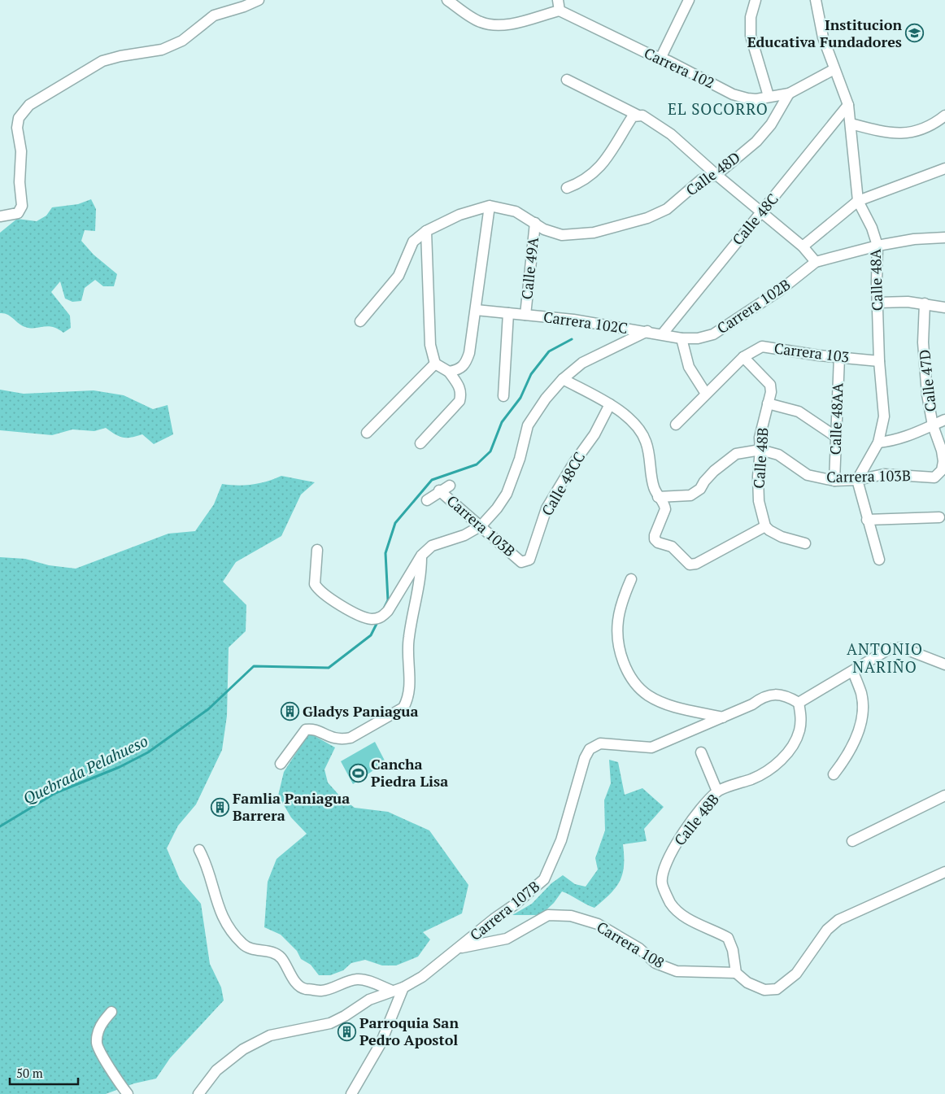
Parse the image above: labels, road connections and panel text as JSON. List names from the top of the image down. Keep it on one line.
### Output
{"streets":{"street":["Carrera 102","Calle 48D","Calle 48C","Calle 49A","Calle 48A","Carrera 102B","Carrera 102C","Carrera 103","Calle 47D","Calle 48AA","Calle 48B","Carrera 103B","Calle 48CC","Carrera 107B","Carrera 108"]},"crossings":[["Carrera 102","Calle 48D"],["Carrera 102","Calle 48A"],["Calle 48D","Calle 49A"],["Calle 48C","Calle 48A"],["Calle 48C","Carrera 102B"],["Calle 48C","Carrera 102C"],["Calle 49A","Carrera 102C"],["Calle 48A","Carrera 102B"],["Calle 48A","Carrera 103"],["Calle 48A","Carrera 103B"],["Carrera 102B","Carrera 102C"],["Carrera 103","Calle 48AA"],["Carrera 103","Calle 48B"],["Calle 47D","Carrera 103B"],["Calle 48AA","Carrera 103B"],["Calle 48B","Carrera 103B"],["Calle 48B","Carrera 107B"],["Calle 48B","Carrera 108"],["Carrera 103B","Calle 48CC"],["Carrera 107B","Carrera 108"]],"districts":["EL SOCORRO","ANTONIO NARIÑO"],"water":["Quebrada Pelahueso"],"places":{"school or university":["Institucion Educativa Fundadores"],"building":["Gladys Paniagua","Famlia Paniagua Barrera","Parroquia San Pedro Apostol"],"sports":["Cancha Piedra Lisa"]},"scale_bar":"50 m"}
